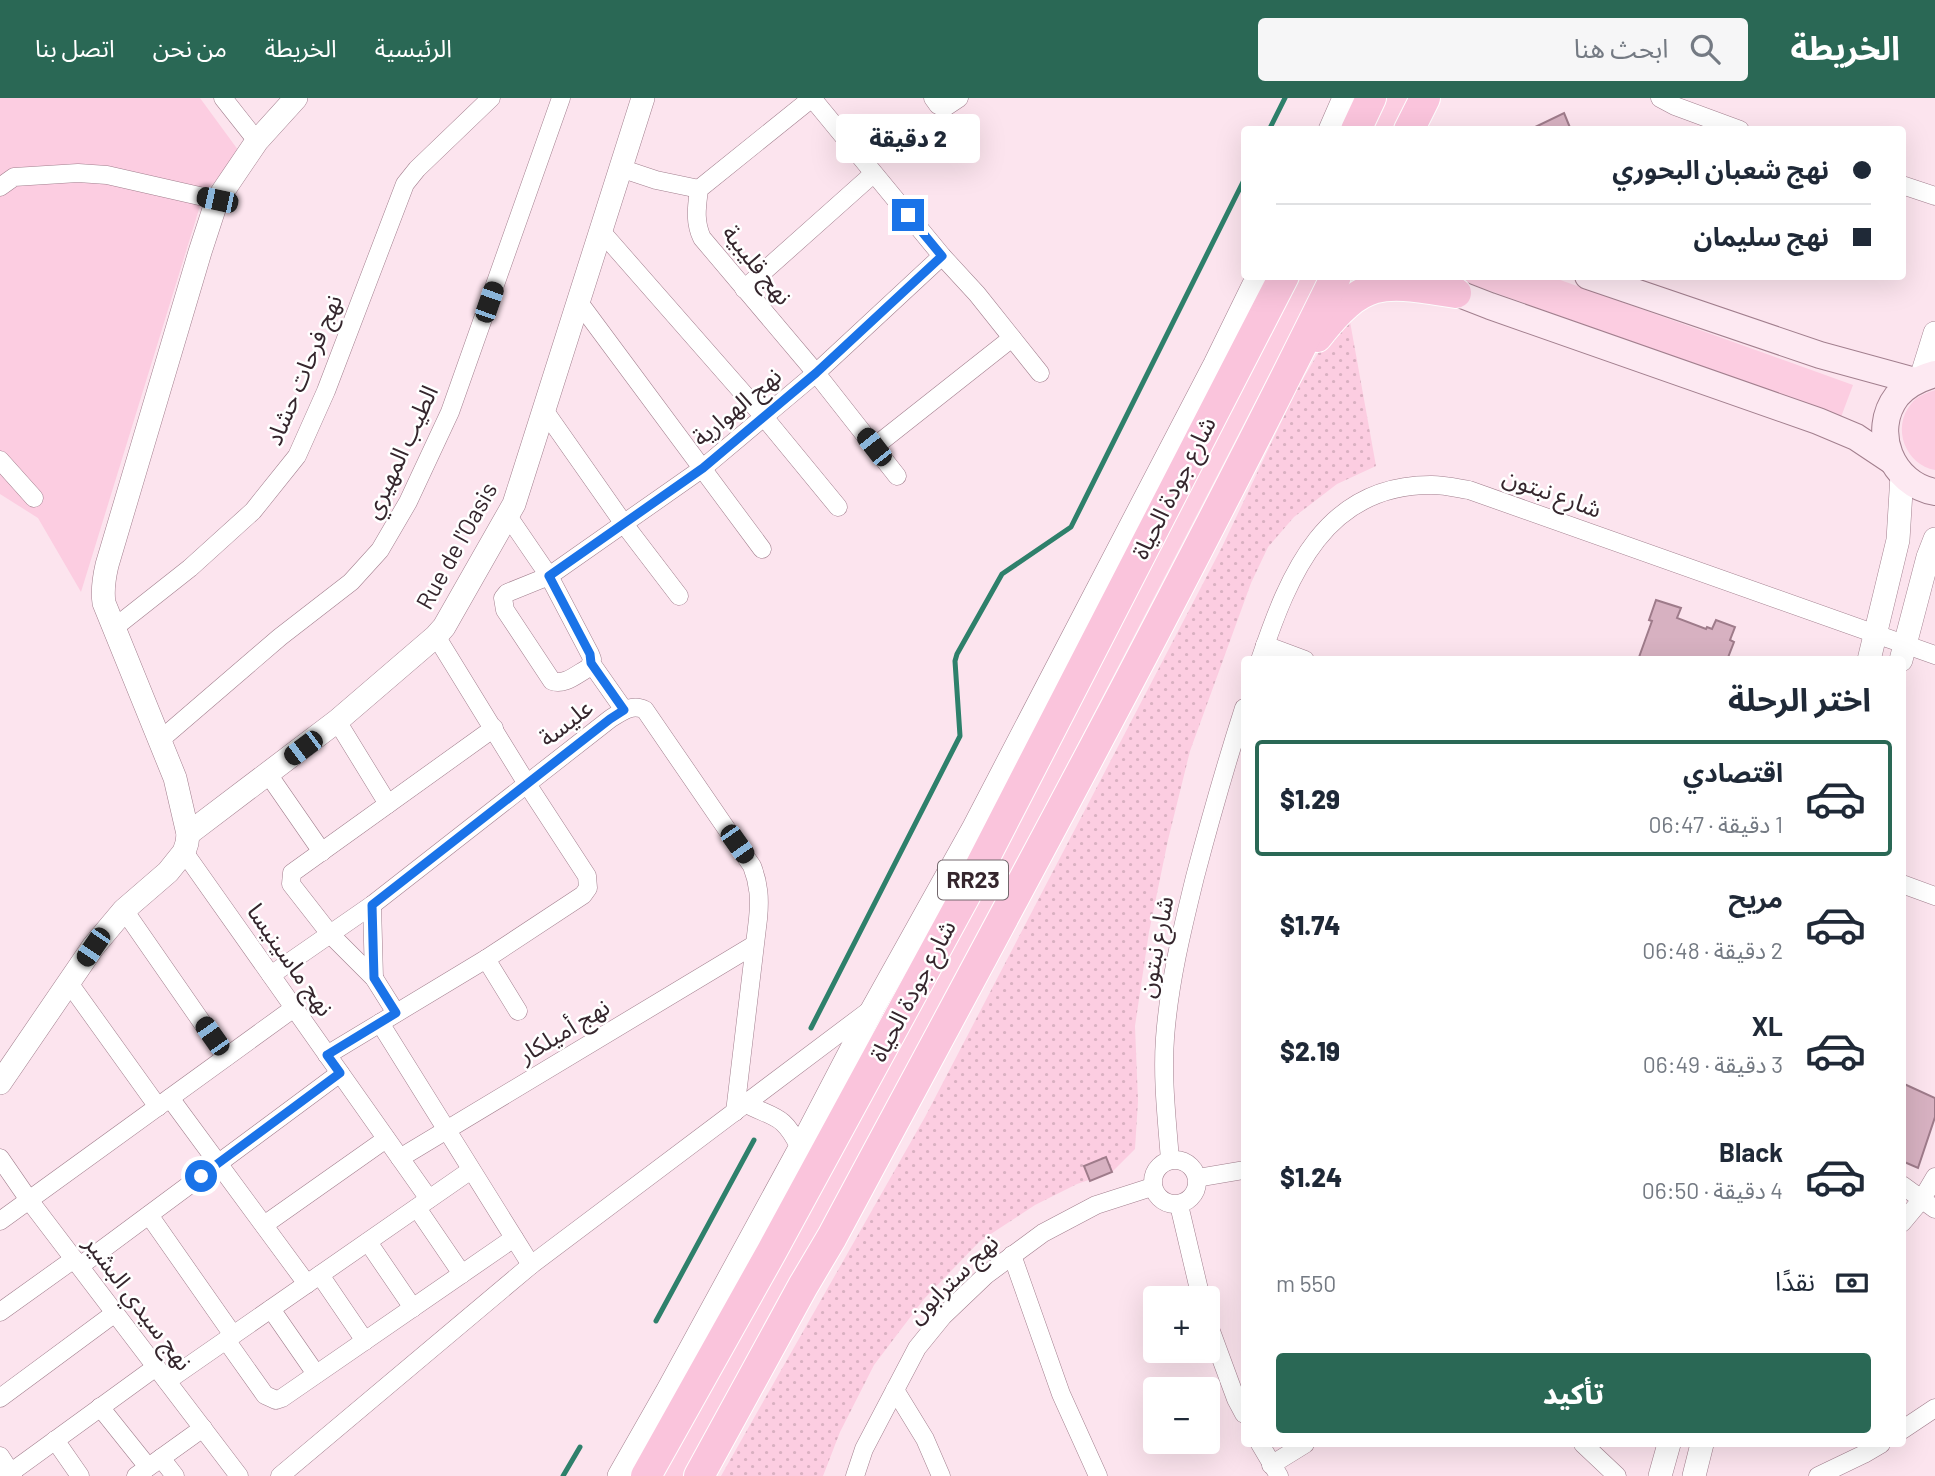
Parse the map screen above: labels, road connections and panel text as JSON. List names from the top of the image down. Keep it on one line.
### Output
{"streets":{"highway":["شارع جودة الحياة","RR23"],"street":["نهج قليبية","نهج فرحات حشاد","نهج الهوارية","الطيب المهيري","شارع نبتون","Rue de l'Oasis","عليسة","نهج ماسينيسا","نهج أميلكار","نهج سترابون","نهج سيدي البشير"]},"crossings":[["نهج قليبية","نهج الهوارية"],["شارع نبتون","نهج سترابون"],["Rue de l'Oasis","نهج ماسينيسا"],["عليسة","نهج ماسينيسا"],["عليسة","نهج أميلكار"],["نهج ماسينيسا","نهج أميلكار"]],"page":{"header":"الخريطة","search":"ابحث هنا","nav":["الرئيسية","الخريطة","من نحن","اتصل بنا"],"bubble":"2 دقيقة","banner":["نهج شعبان البحوري","نهج سليمان"],"heading":"اختر الرحلة","list":[{"name":"اقتصادي","note":"1 دقيقة · 06:47","value":"$1.29"},{"name":"مريح","note":"2 دقيقة · 06:48","value":"$1.74"},{"name":"XL","note":"3 دقيقة · 06:49","value":"$2.19"},{"name":"Black","note":"4 دقيقة · 06:50","value":"$1.24"}],"pay":["نقدًا","550 m"],"map_buttons":["+","−"],"buttons":"تأكيد"}}
